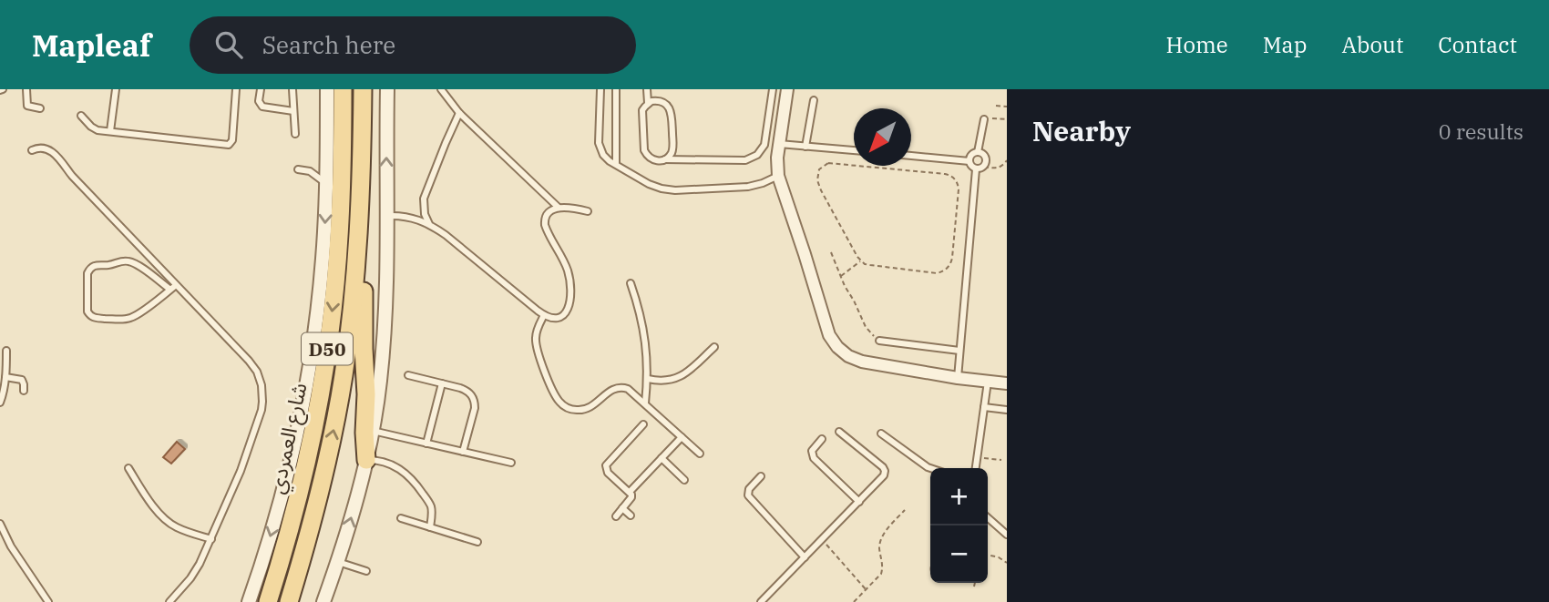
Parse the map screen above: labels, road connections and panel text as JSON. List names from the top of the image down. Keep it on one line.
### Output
{"streets":{"main road":["D50","شارع العمردي"]},"north":"bottom left","page":{"header":"Mapleaf","search":"Search here","nav":["Home","Map","About","Contact"],"heading":["Nearby","0 results"],"map_buttons":["+","−"]}}
